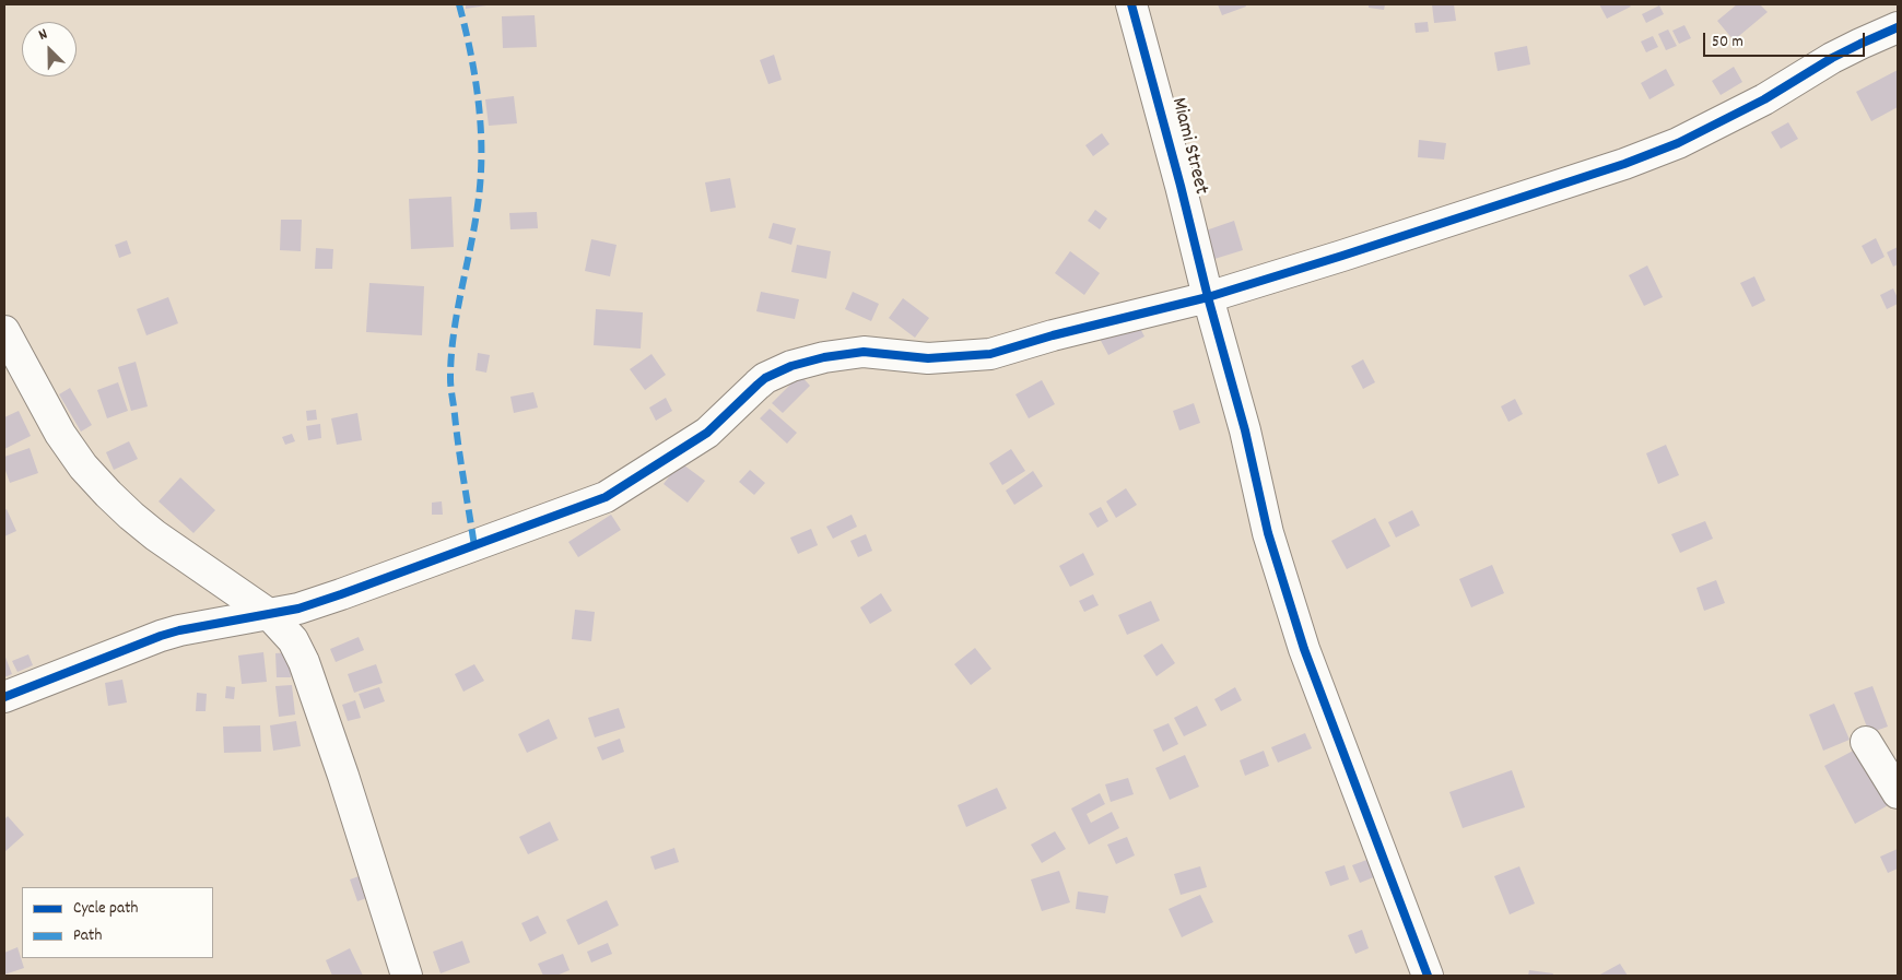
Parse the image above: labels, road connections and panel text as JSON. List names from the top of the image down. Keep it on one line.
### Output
{"streets":{"street":["Miami Street"]},"legend":["Cycle path","Path"],"scale_bar":"50 m","north":"top left"}
